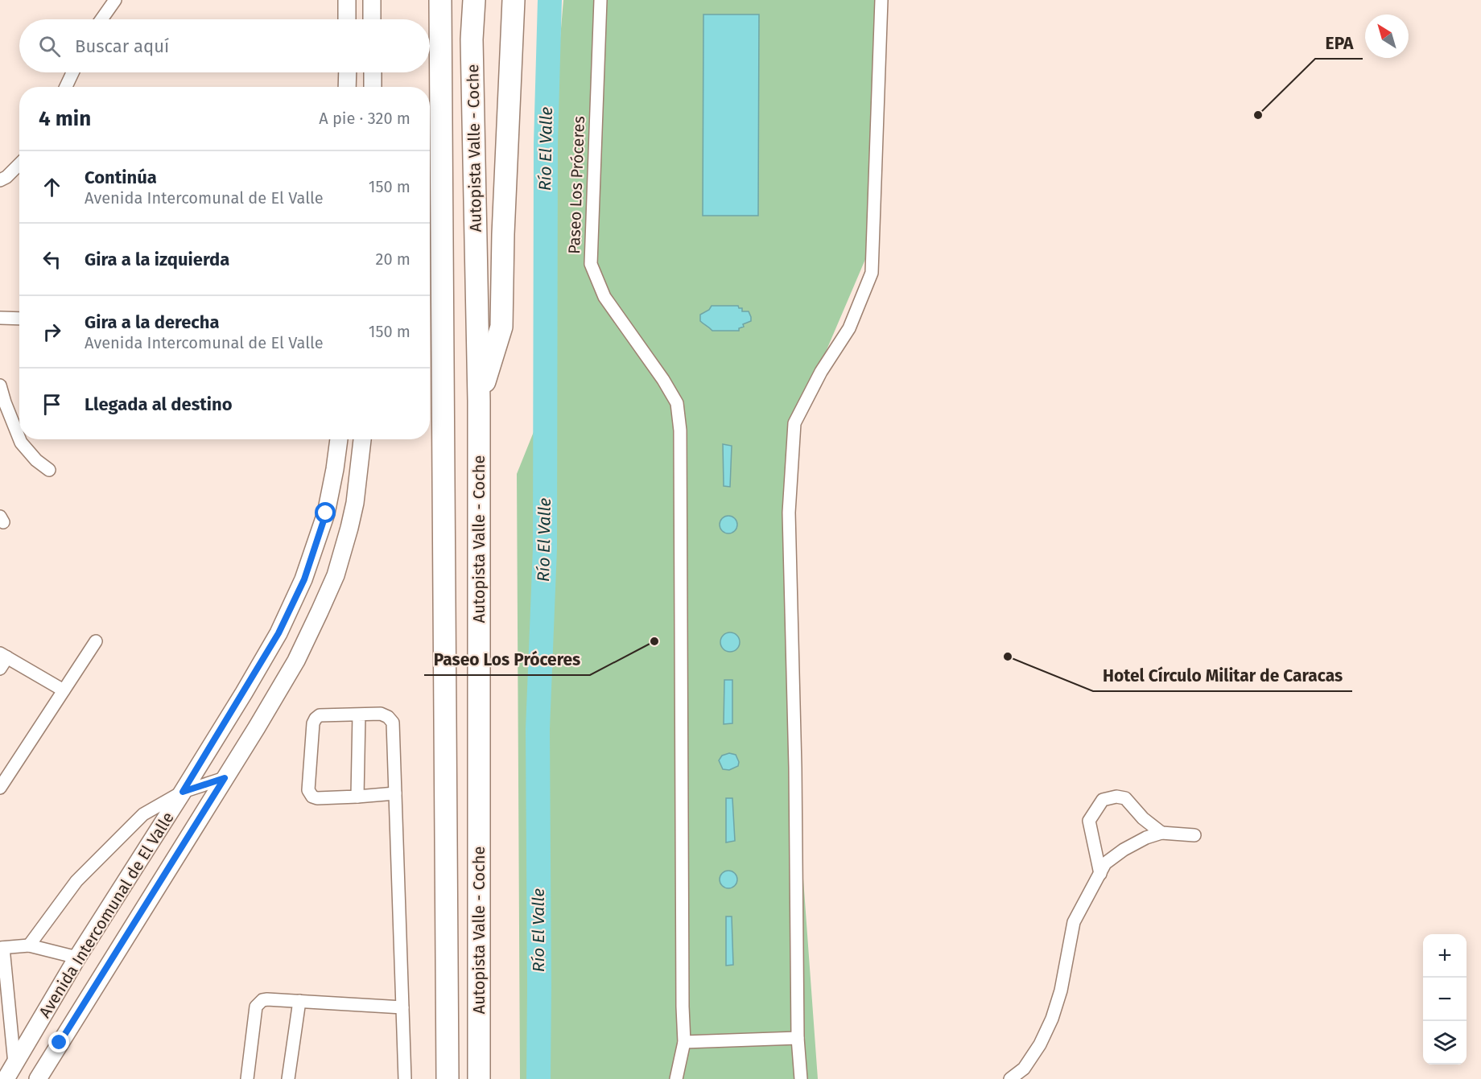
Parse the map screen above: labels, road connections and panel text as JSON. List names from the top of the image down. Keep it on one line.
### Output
{"streets":{"highway":["Autopista Valle - Coche"],"main road":["Avenida Intercomunal de El Valle"],"street":["Paseo Los Próceres"]},"water":["Río El Valle"],"places":["EPA","Paseo Los Próceres","Hotel Círculo Militar de Caracas"],"north":"top left","page":{"search":"Buscar aquí","heading":["4 min","A pie · 320 m"],"list":[["Continúa","Avenida Intercomunal de El Valle","150 m"],["Gira a la izquierda","20 m"],["Gira a la derecha","Avenida Intercomunal de El Valle","150 m"],"Llegada al destino"],"map_buttons":["+","−"]}}
